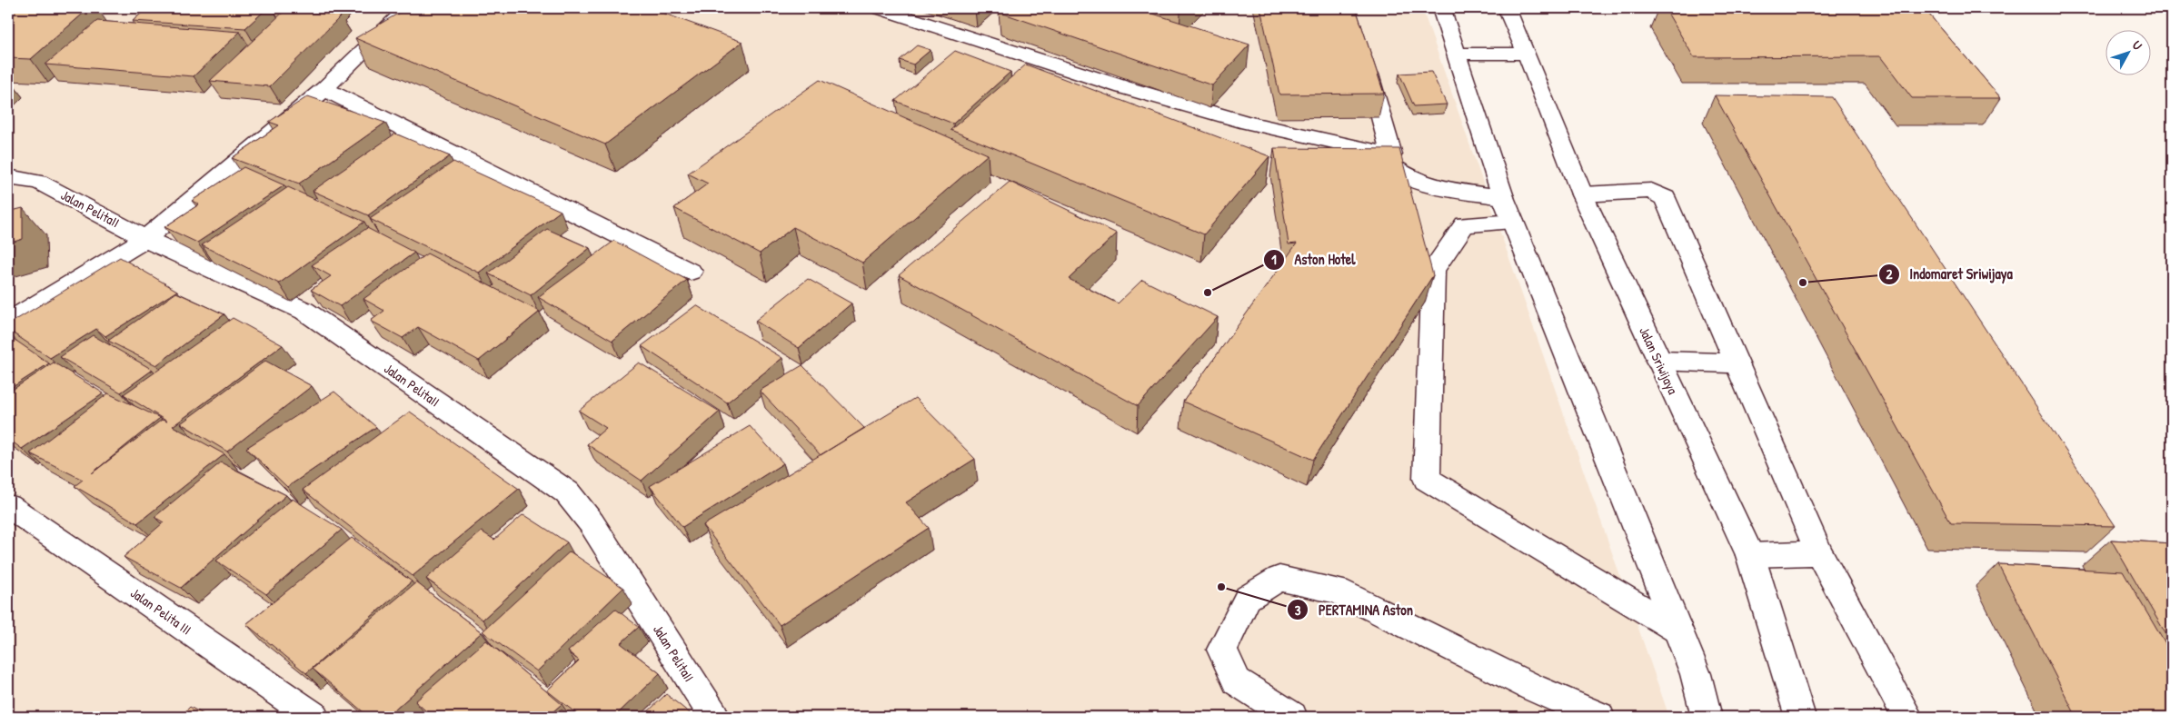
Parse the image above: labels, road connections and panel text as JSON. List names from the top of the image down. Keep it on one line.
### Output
{"streets":{"street":["Jalan PelitaII","Jalan Sriwijaya","Jalan Pelita III"]},"places":["Indomaret Sriwijaya","Aston Hotel","PERTAMINA Aston"],"north":"top right"}
